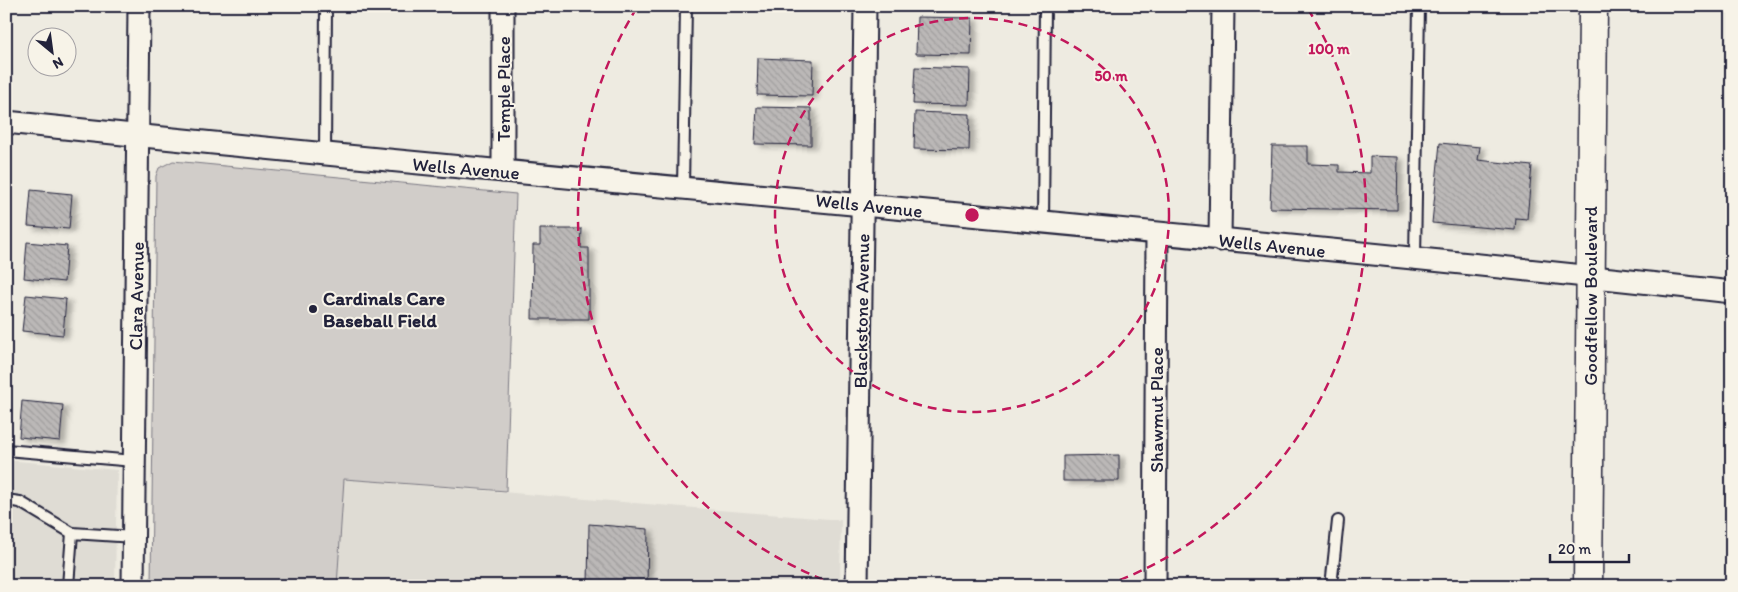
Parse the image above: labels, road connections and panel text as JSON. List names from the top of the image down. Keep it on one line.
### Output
{"streets":{"main road":["Goodfellow Boulevard"],"street":["Temple Place","Wells Avenue","Clara Avenue","Blackstone Avenue","Shawmut Place"]},"crossings":[["Temple Place","Wells Avenue"],["Wells Avenue","Clara Avenue"],["Wells Avenue","Goodfellow Boulevard"],["Wells Avenue","Blackstone Avenue"],["Wells Avenue","Shawmut Place"]],"places":["Cardinals Care Baseball Field"],"scale_bar":"20 m","north":"bottom right","rings":["100 m","50 m"]}
